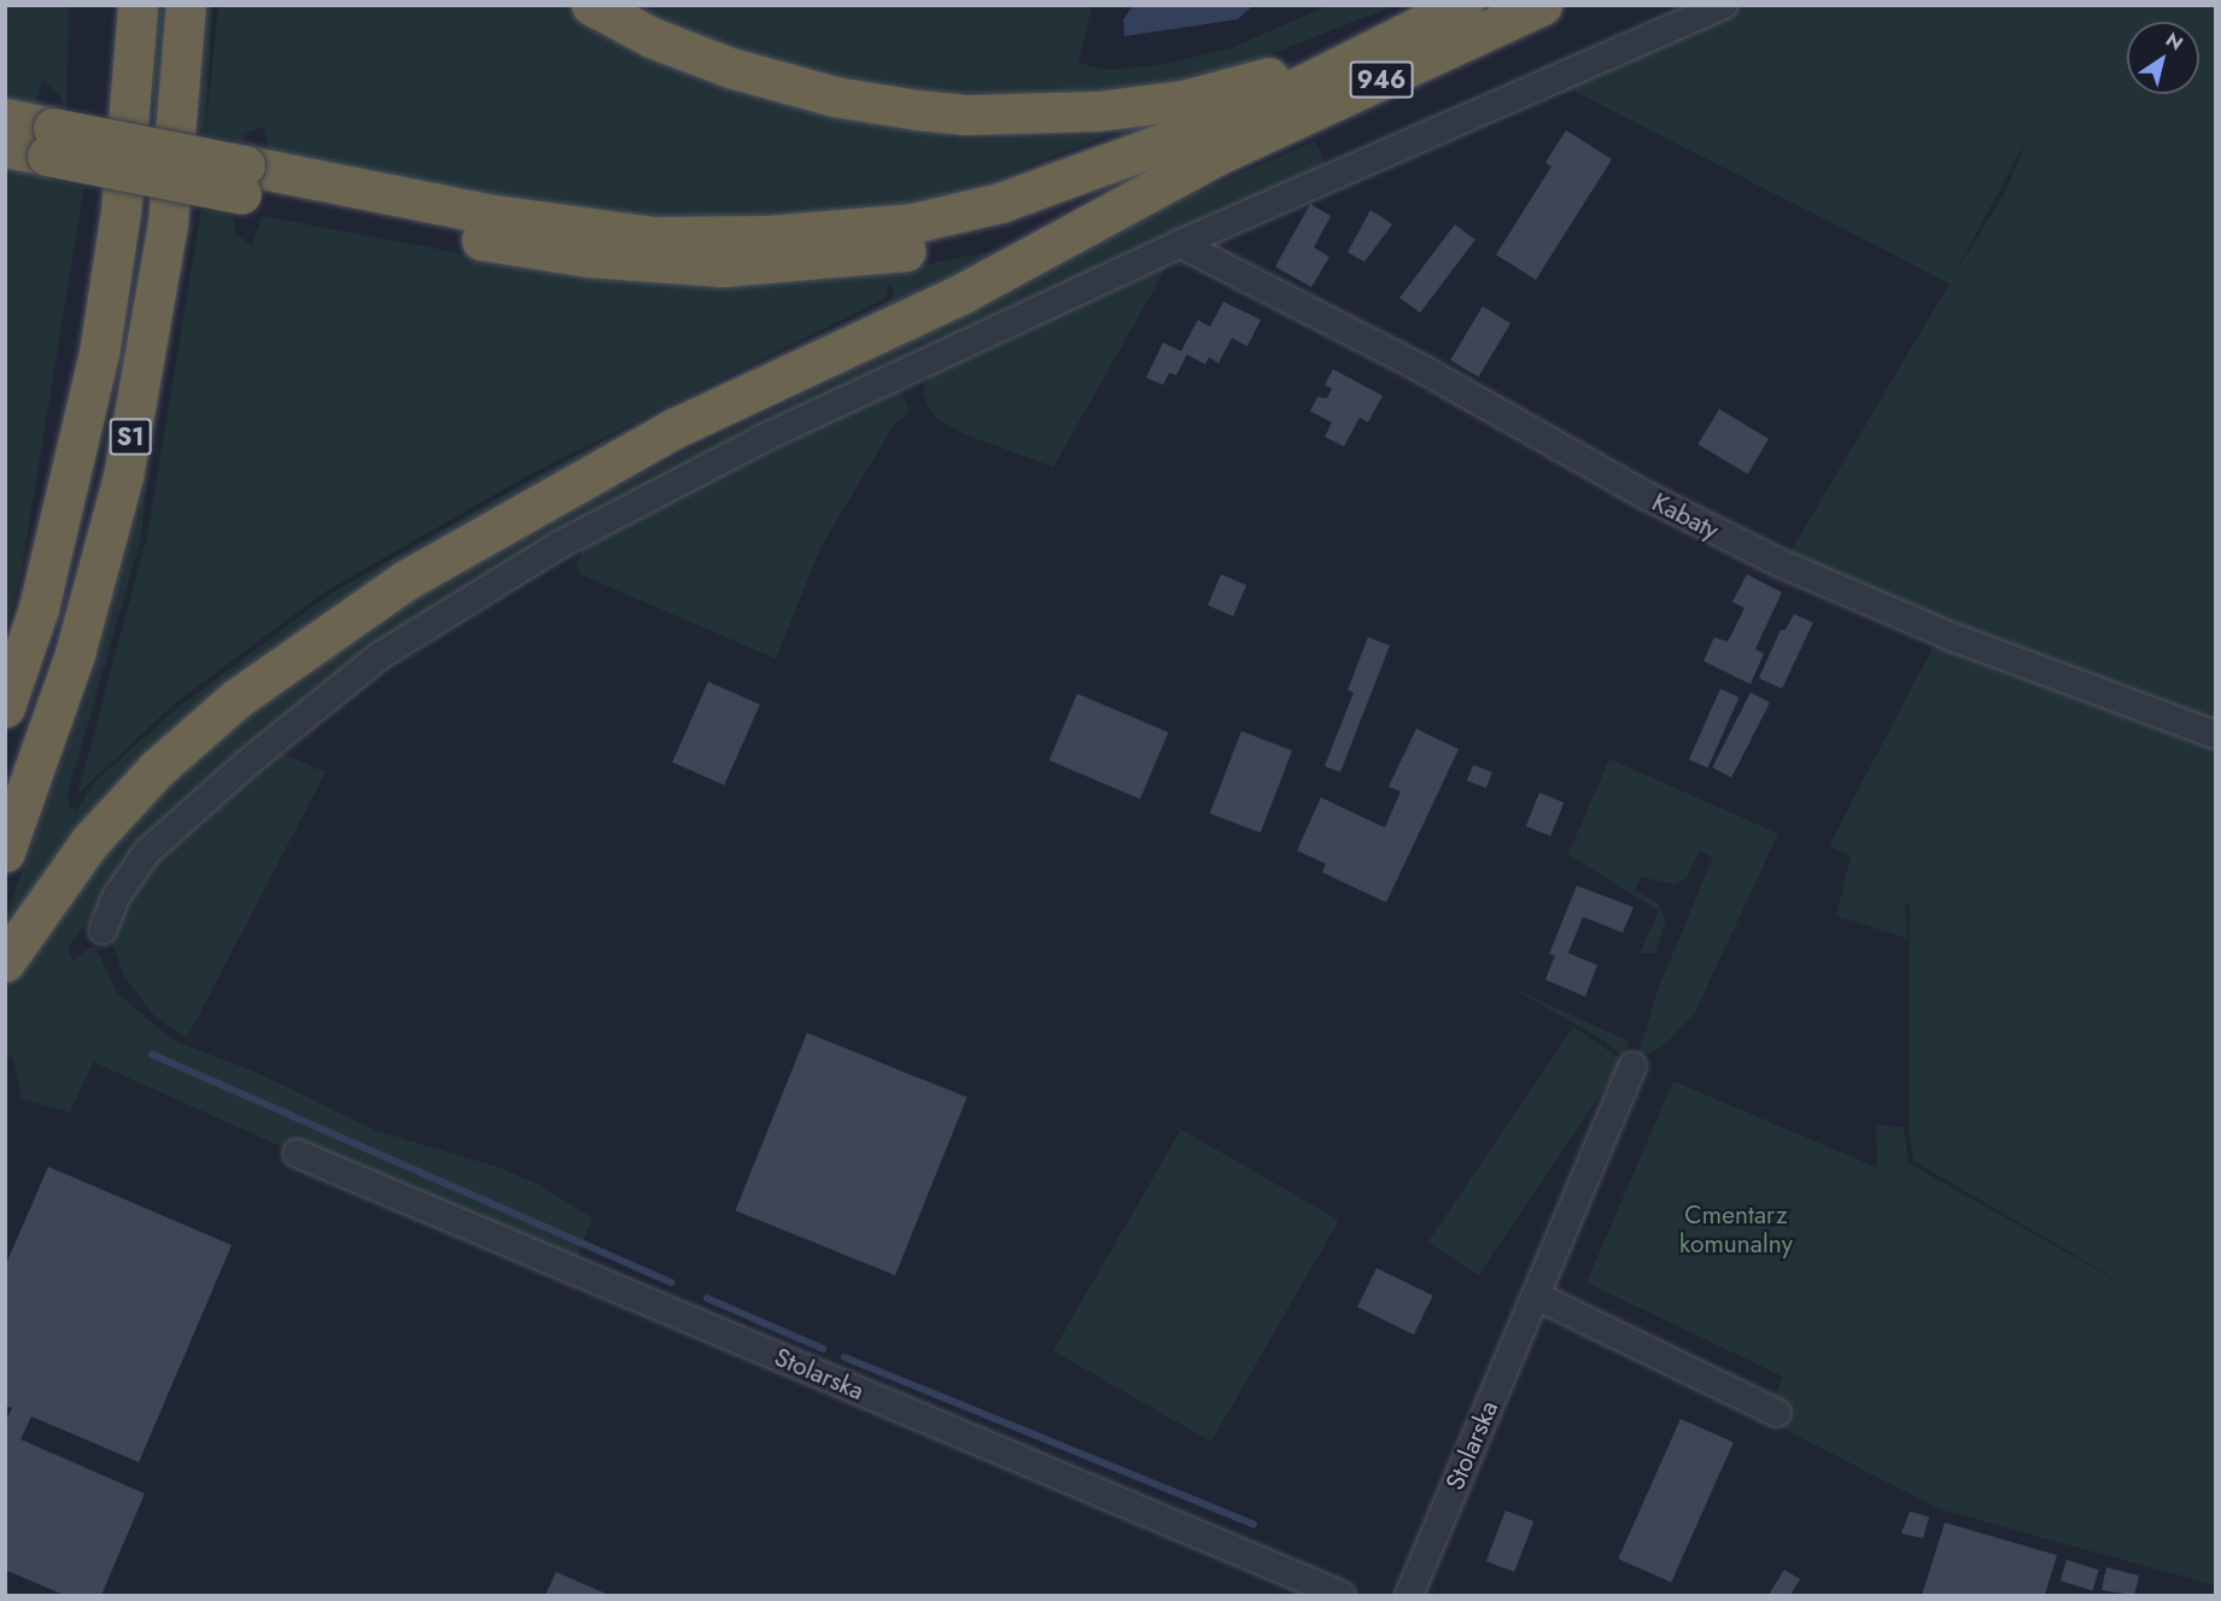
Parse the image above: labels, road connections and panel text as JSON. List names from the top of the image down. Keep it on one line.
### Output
{"streets":{"highway":["946","S1"],"street":["Kabaty","Stolarska"]},"parks":["Cmentarz komunalny"],"north":"top right"}
